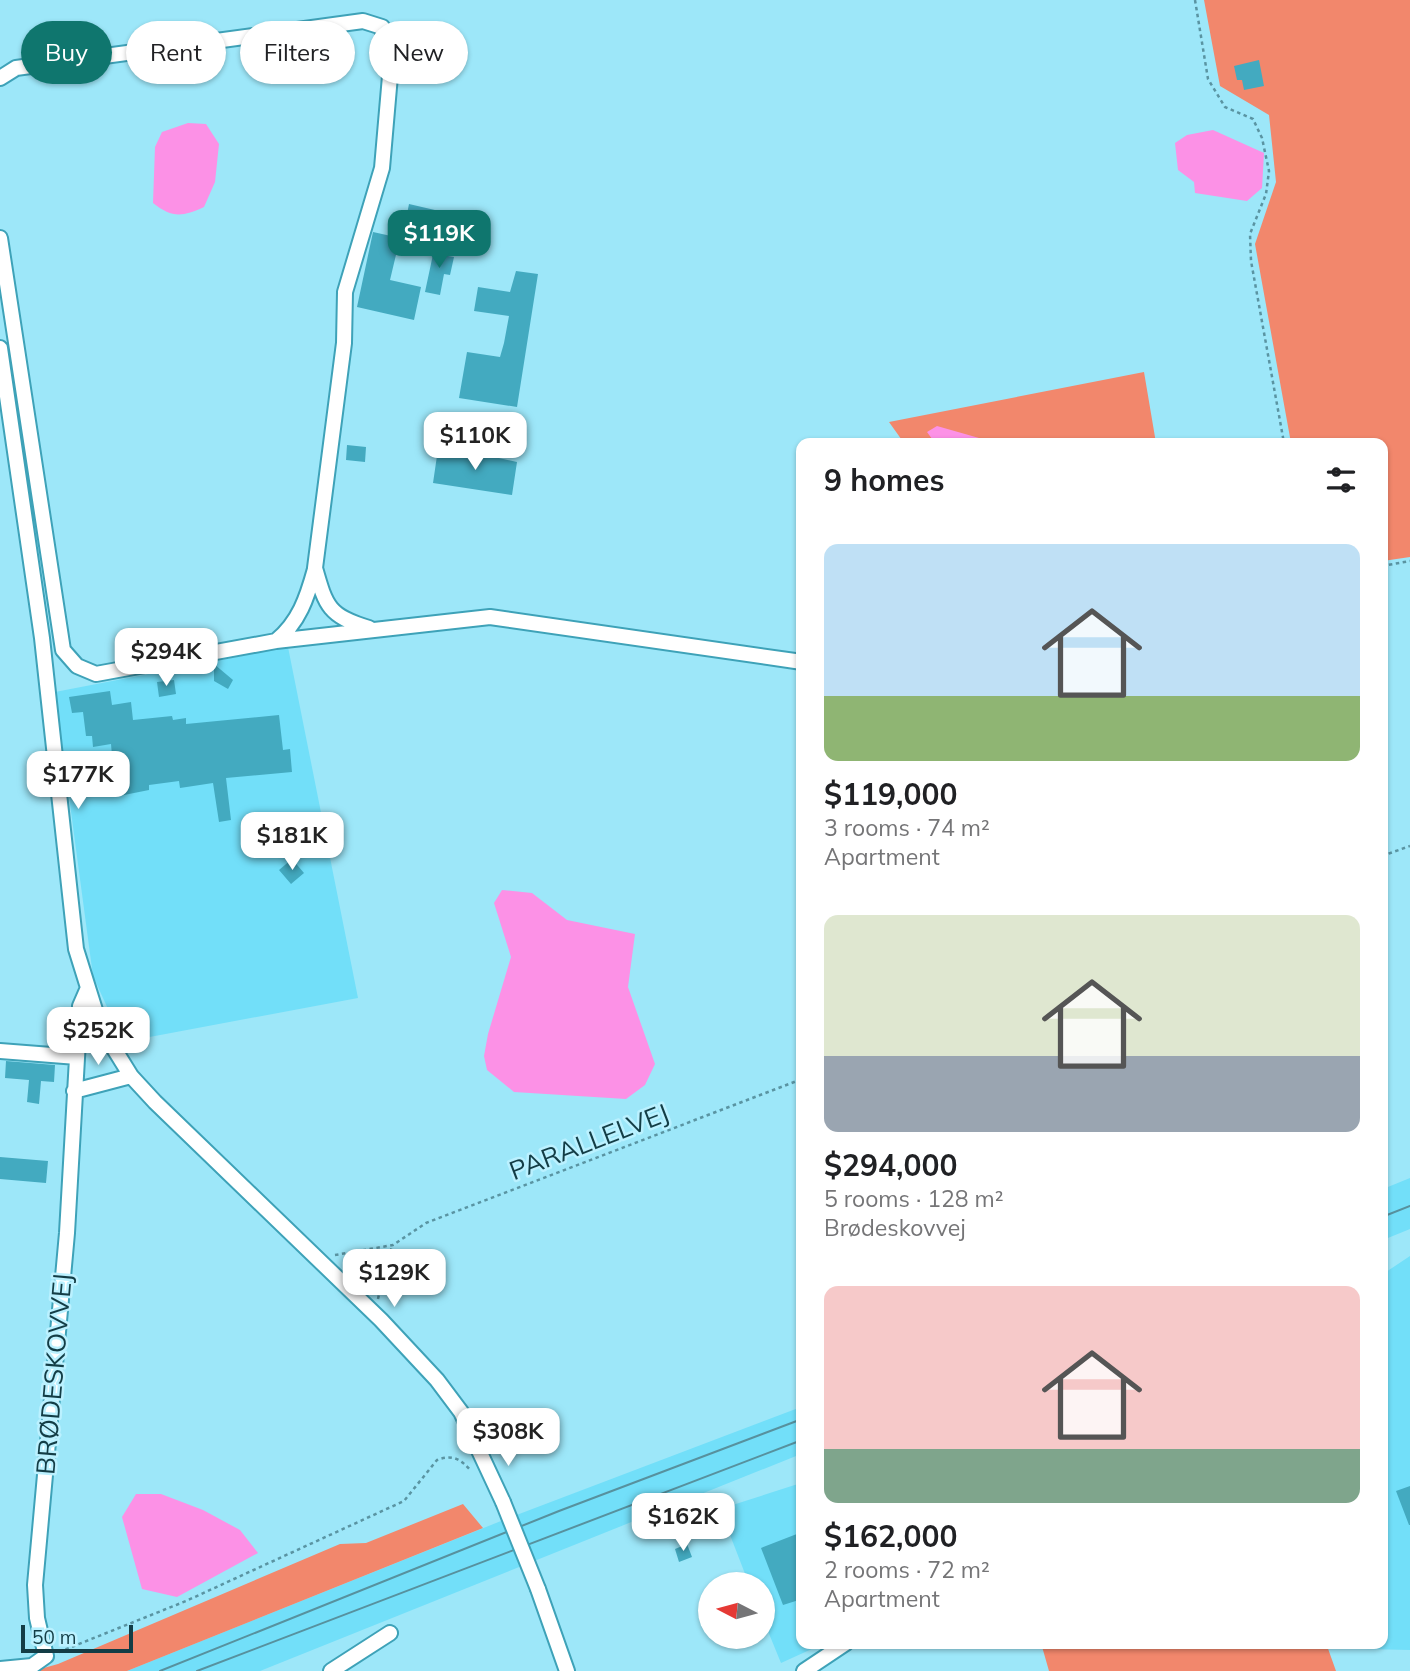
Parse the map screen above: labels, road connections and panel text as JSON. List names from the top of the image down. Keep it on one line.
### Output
{"streets":{"street":["BRØDESKOVVEJ"],"path":["PARALLELVEJ"]},"crossings":[["PARALLELVEJ","BRØDESKOVVEJ"]],"scale_bar":"50 m","north":"left","page":{"chip":["Buy","Rent","Filters","New"],"price":["$119K","$110K","$294K","$177K","$181K","$252K","$129K","$308K","$162K"],"heading":"9 homes","list":[{"name":"$119,000","note":"3 rooms · 74 m² · Apartment"},{"name":"$294,000","note":"5 rooms · 128 m² · Brødeskovvej"},{"name":"$162,000","note":"2 rooms · 72 m² · Apartment"}],"scale":"50 m"}}
